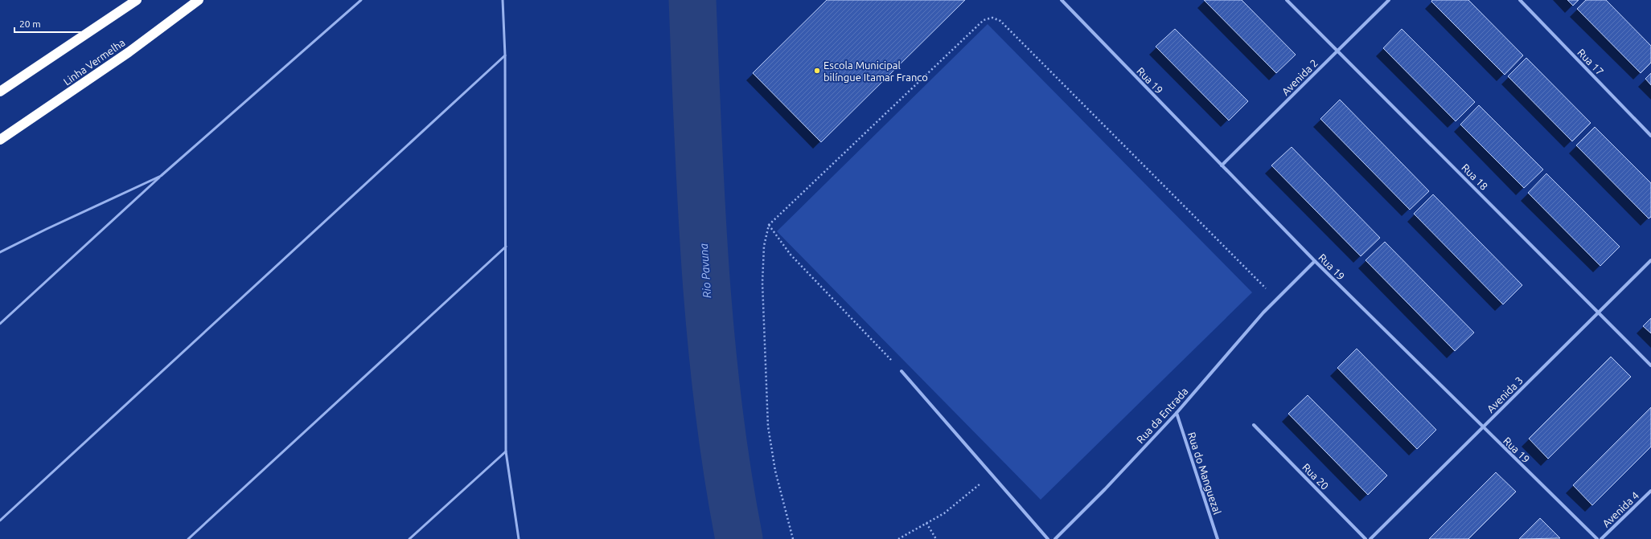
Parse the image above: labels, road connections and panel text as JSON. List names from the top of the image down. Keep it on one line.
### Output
{"streets":{"highway":["Linha Vermelha"],"street":["Rua 17","Avenida 2","Rua 19","Rua 18","Avenida 3","Rua da Entrada","Rua do Manguezal","Rua 20","Avenida 4"]},"crossings":[["Avenida 2","Rua 19"],["Avenida 2","Rua 18"],["Rua 19","Avenida 3"],["Rua 19","Rua da Entrada"],["Rua 18","Avenida 3"],["Rua da Entrada","Rua do Manguezal"]],"water":["Rio Pavuna"],"places":["Escola Municipal bilíngue Itamar Franco"],"scale_bar":"20 m"}
